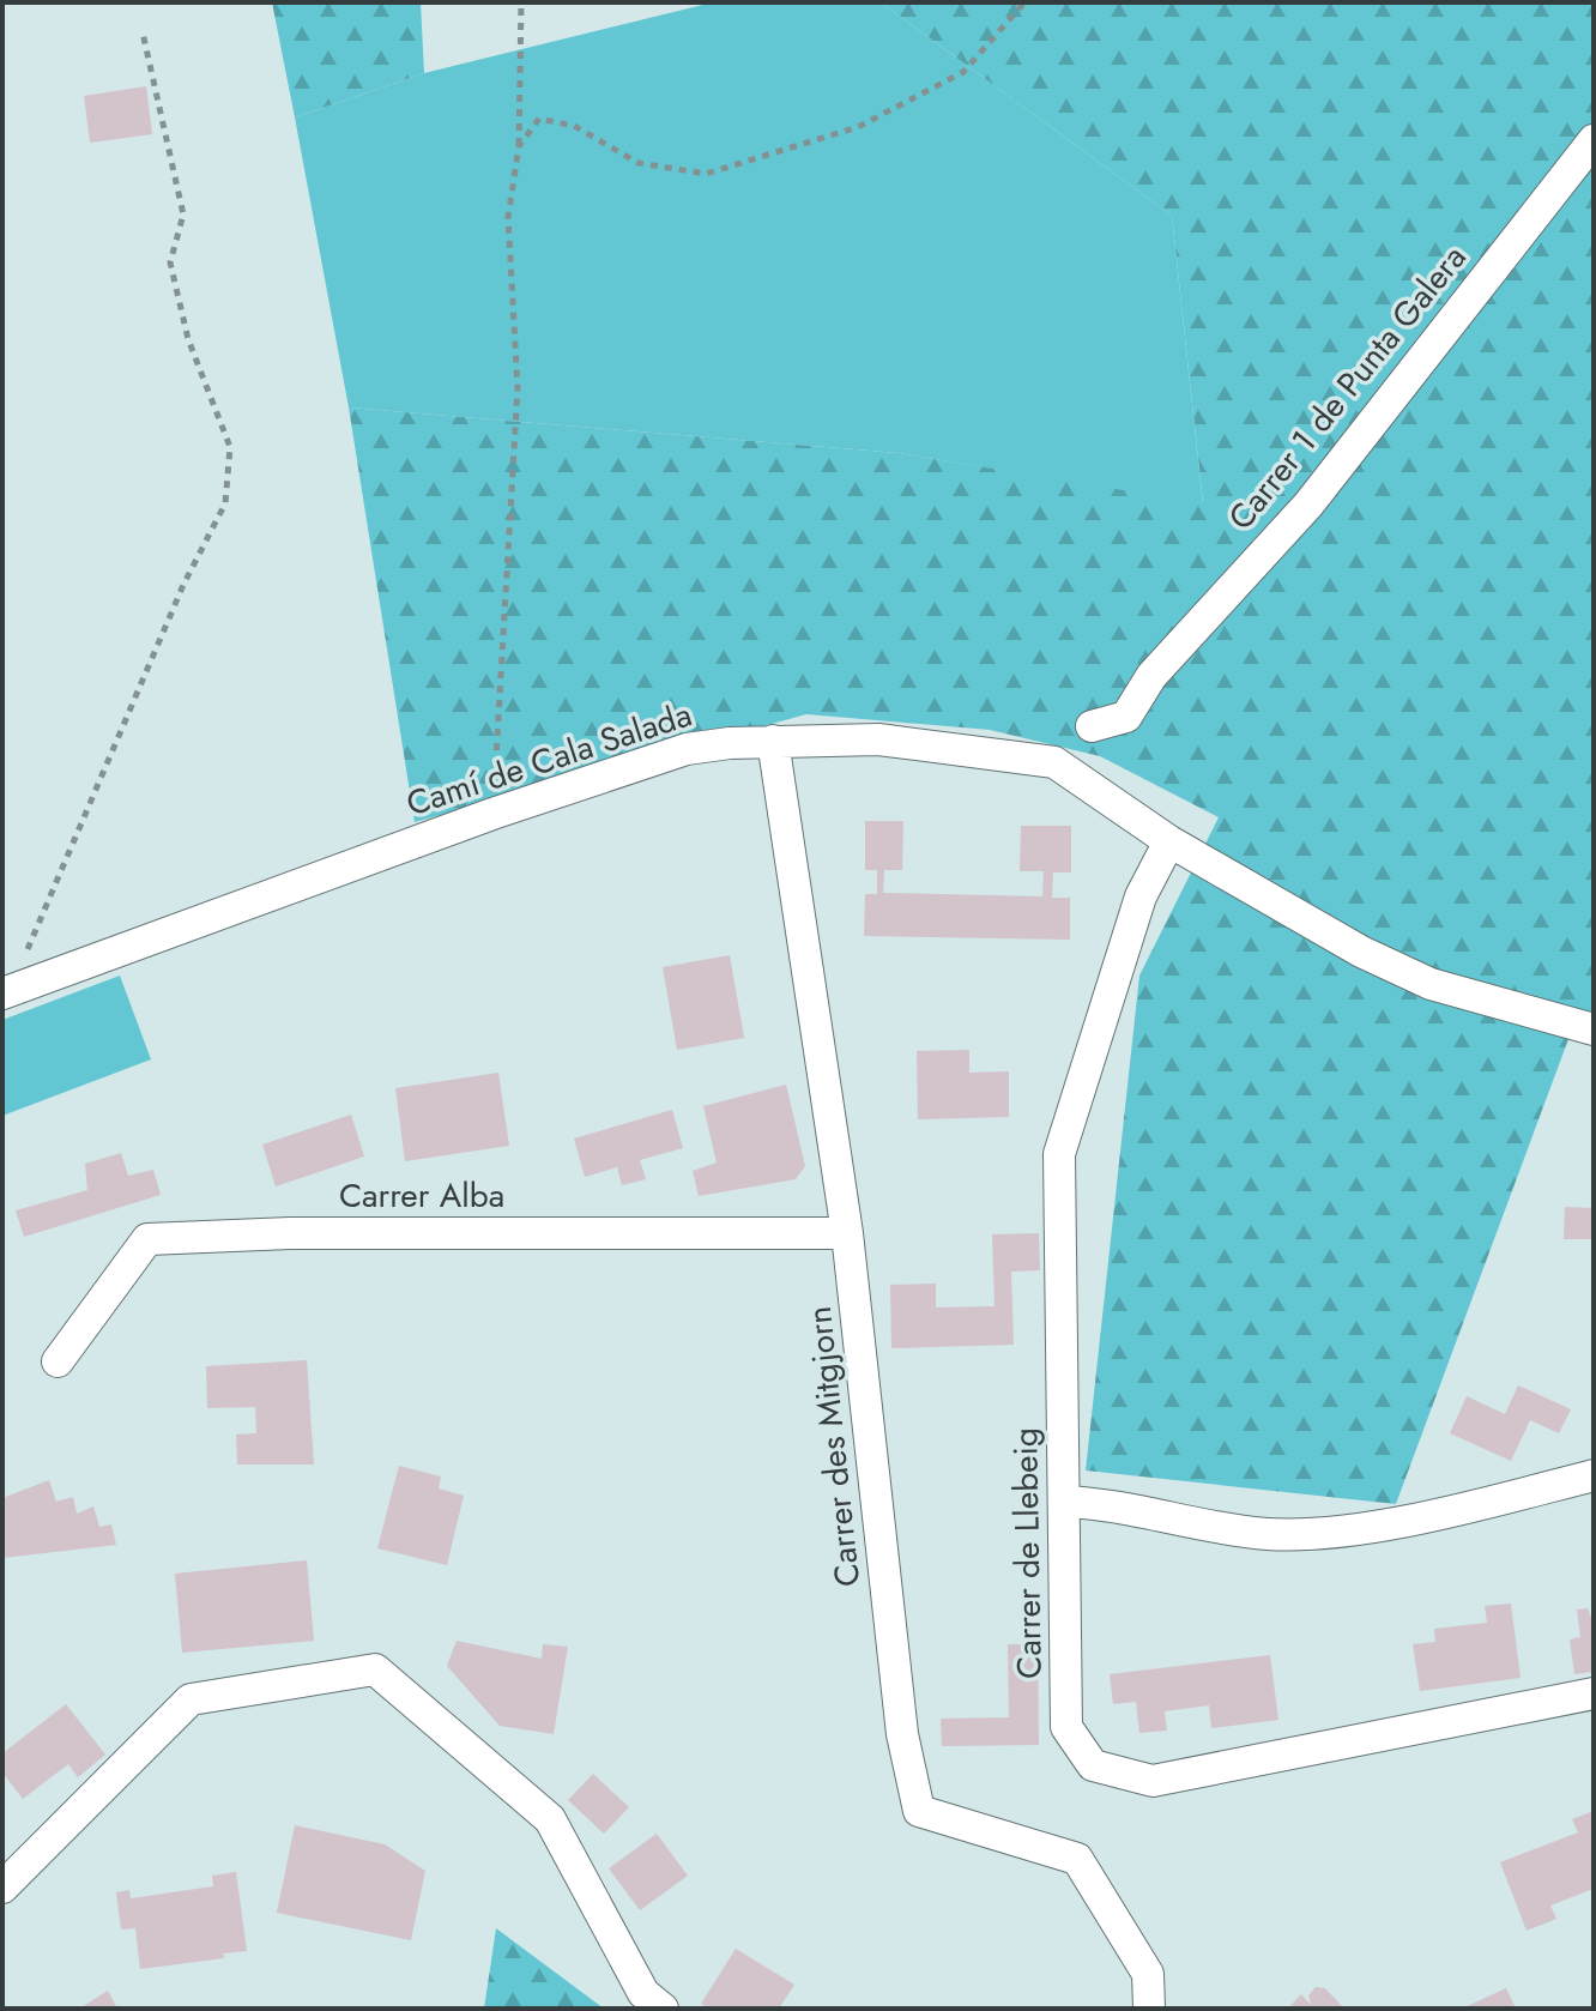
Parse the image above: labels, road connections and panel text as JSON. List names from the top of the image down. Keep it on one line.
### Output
{"streets":{"street":["Carrer 1 de Punta Galera","Camí de Cala Salada","Carrer Alba","Carrer des Mitgjorn","Carrer de Llebeig"]},"crossings":[["Carrer 1 de Punta Galera","Camí de Cala Salada"],["Camí de Cala Salada","Carrer des Mitgjorn"],["Camí de Cala Salada","Carrer de Llebeig"],["Carrer Alba","Carrer des Mitgjorn"]]}
